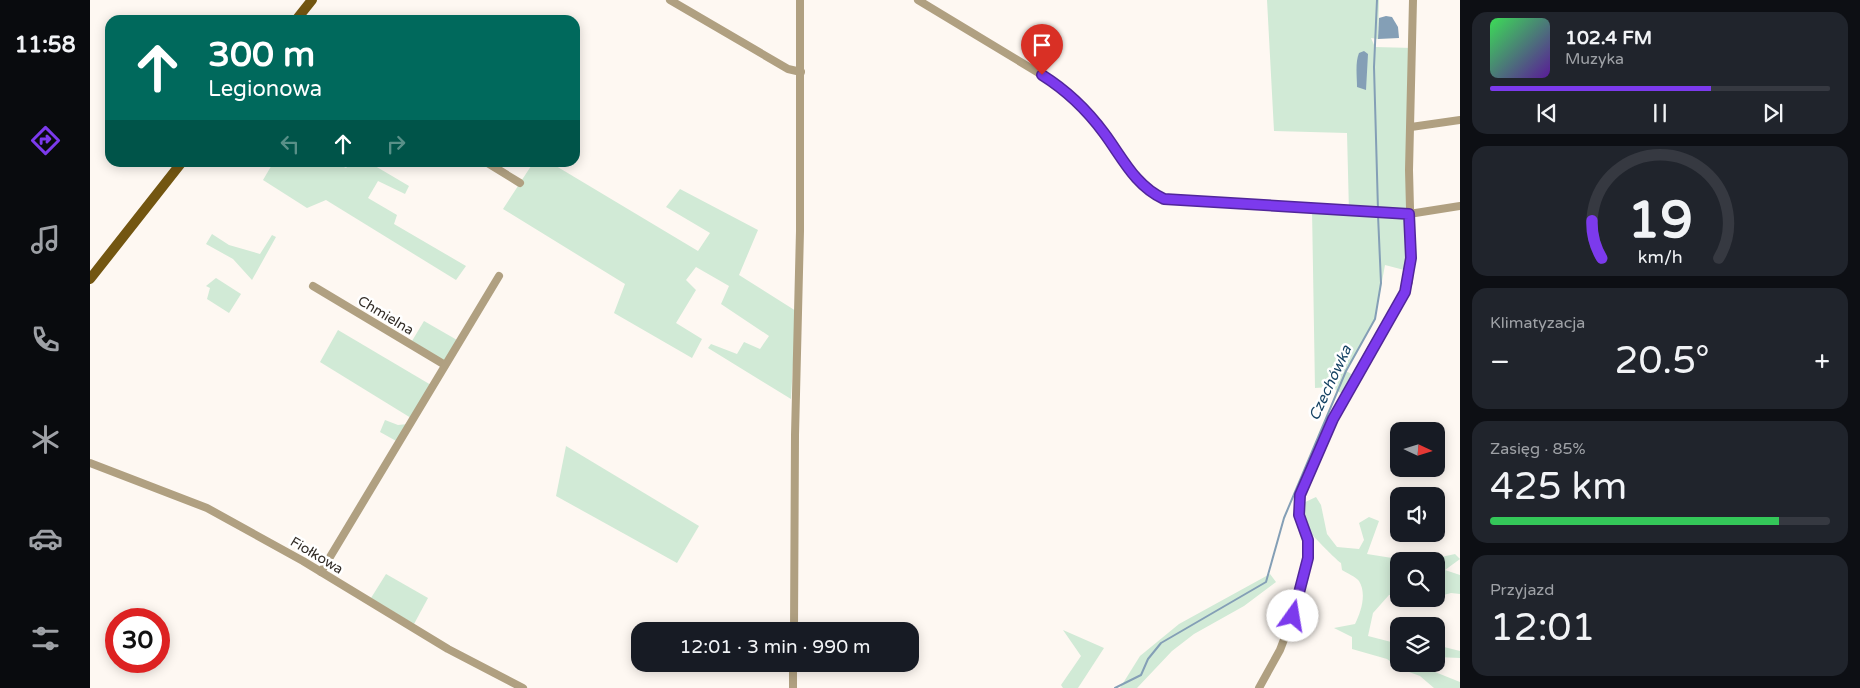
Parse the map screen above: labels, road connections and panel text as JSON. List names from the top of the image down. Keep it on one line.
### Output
{"streets":{"street":["Chmielna","Fiołkowa"]},"water":["Czechówka"],"north":"right","page":{"tabs":"11:58","turn":["300 m","Legionowa"],"song":["102.4 FM","Muzyka"],"tile":["Klimatyzacja",["Zasięg · 85%","425 km"],["Przyjazd","12:01"]],"heat":["−","20.5°","+"],"limit":"30","trip":"12:01 · 3 min · 990 m","gauge":["19","km/h"]}}
